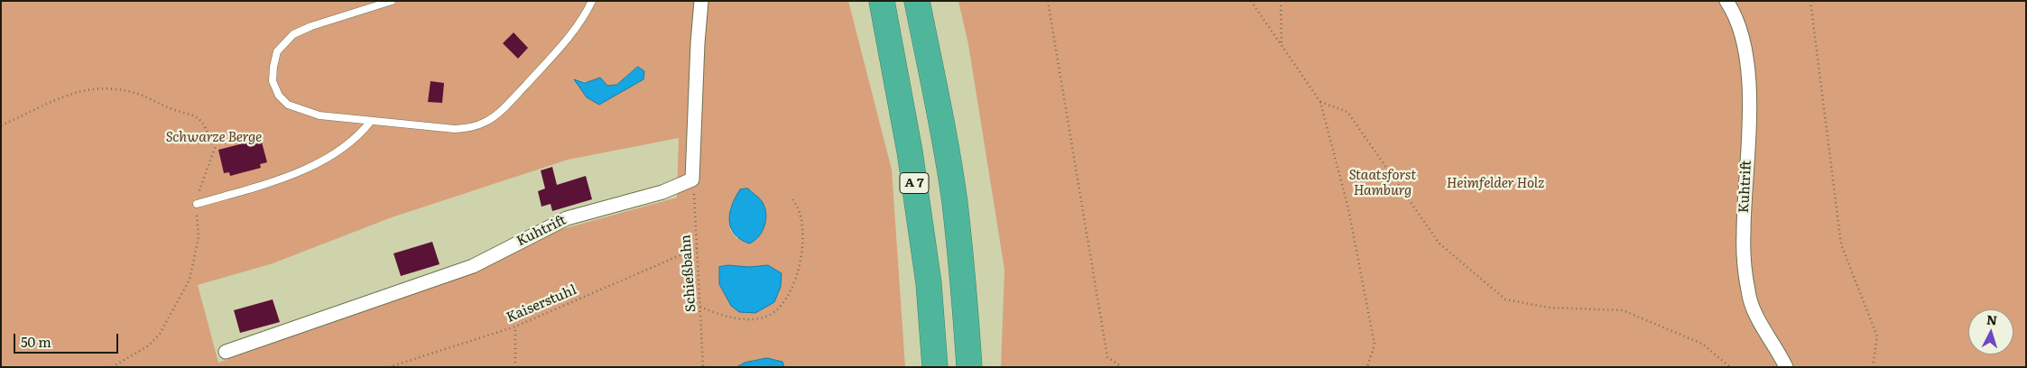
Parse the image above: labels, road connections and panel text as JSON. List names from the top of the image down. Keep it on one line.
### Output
{"streets":{"highway":["A 7"],"street":["Kuhtrift"],"path":["Schießbahn","Kaiserstuhl"]},"crossings":[["Kuhtrift","Schießbahn"],["Schießbahn","Kaiserstuhl"]],"parks":["Schwarze Berge","Staatsforst Hamburg","Heimfelder Holz"],"scale_bar":"50 m","north":"top"}
